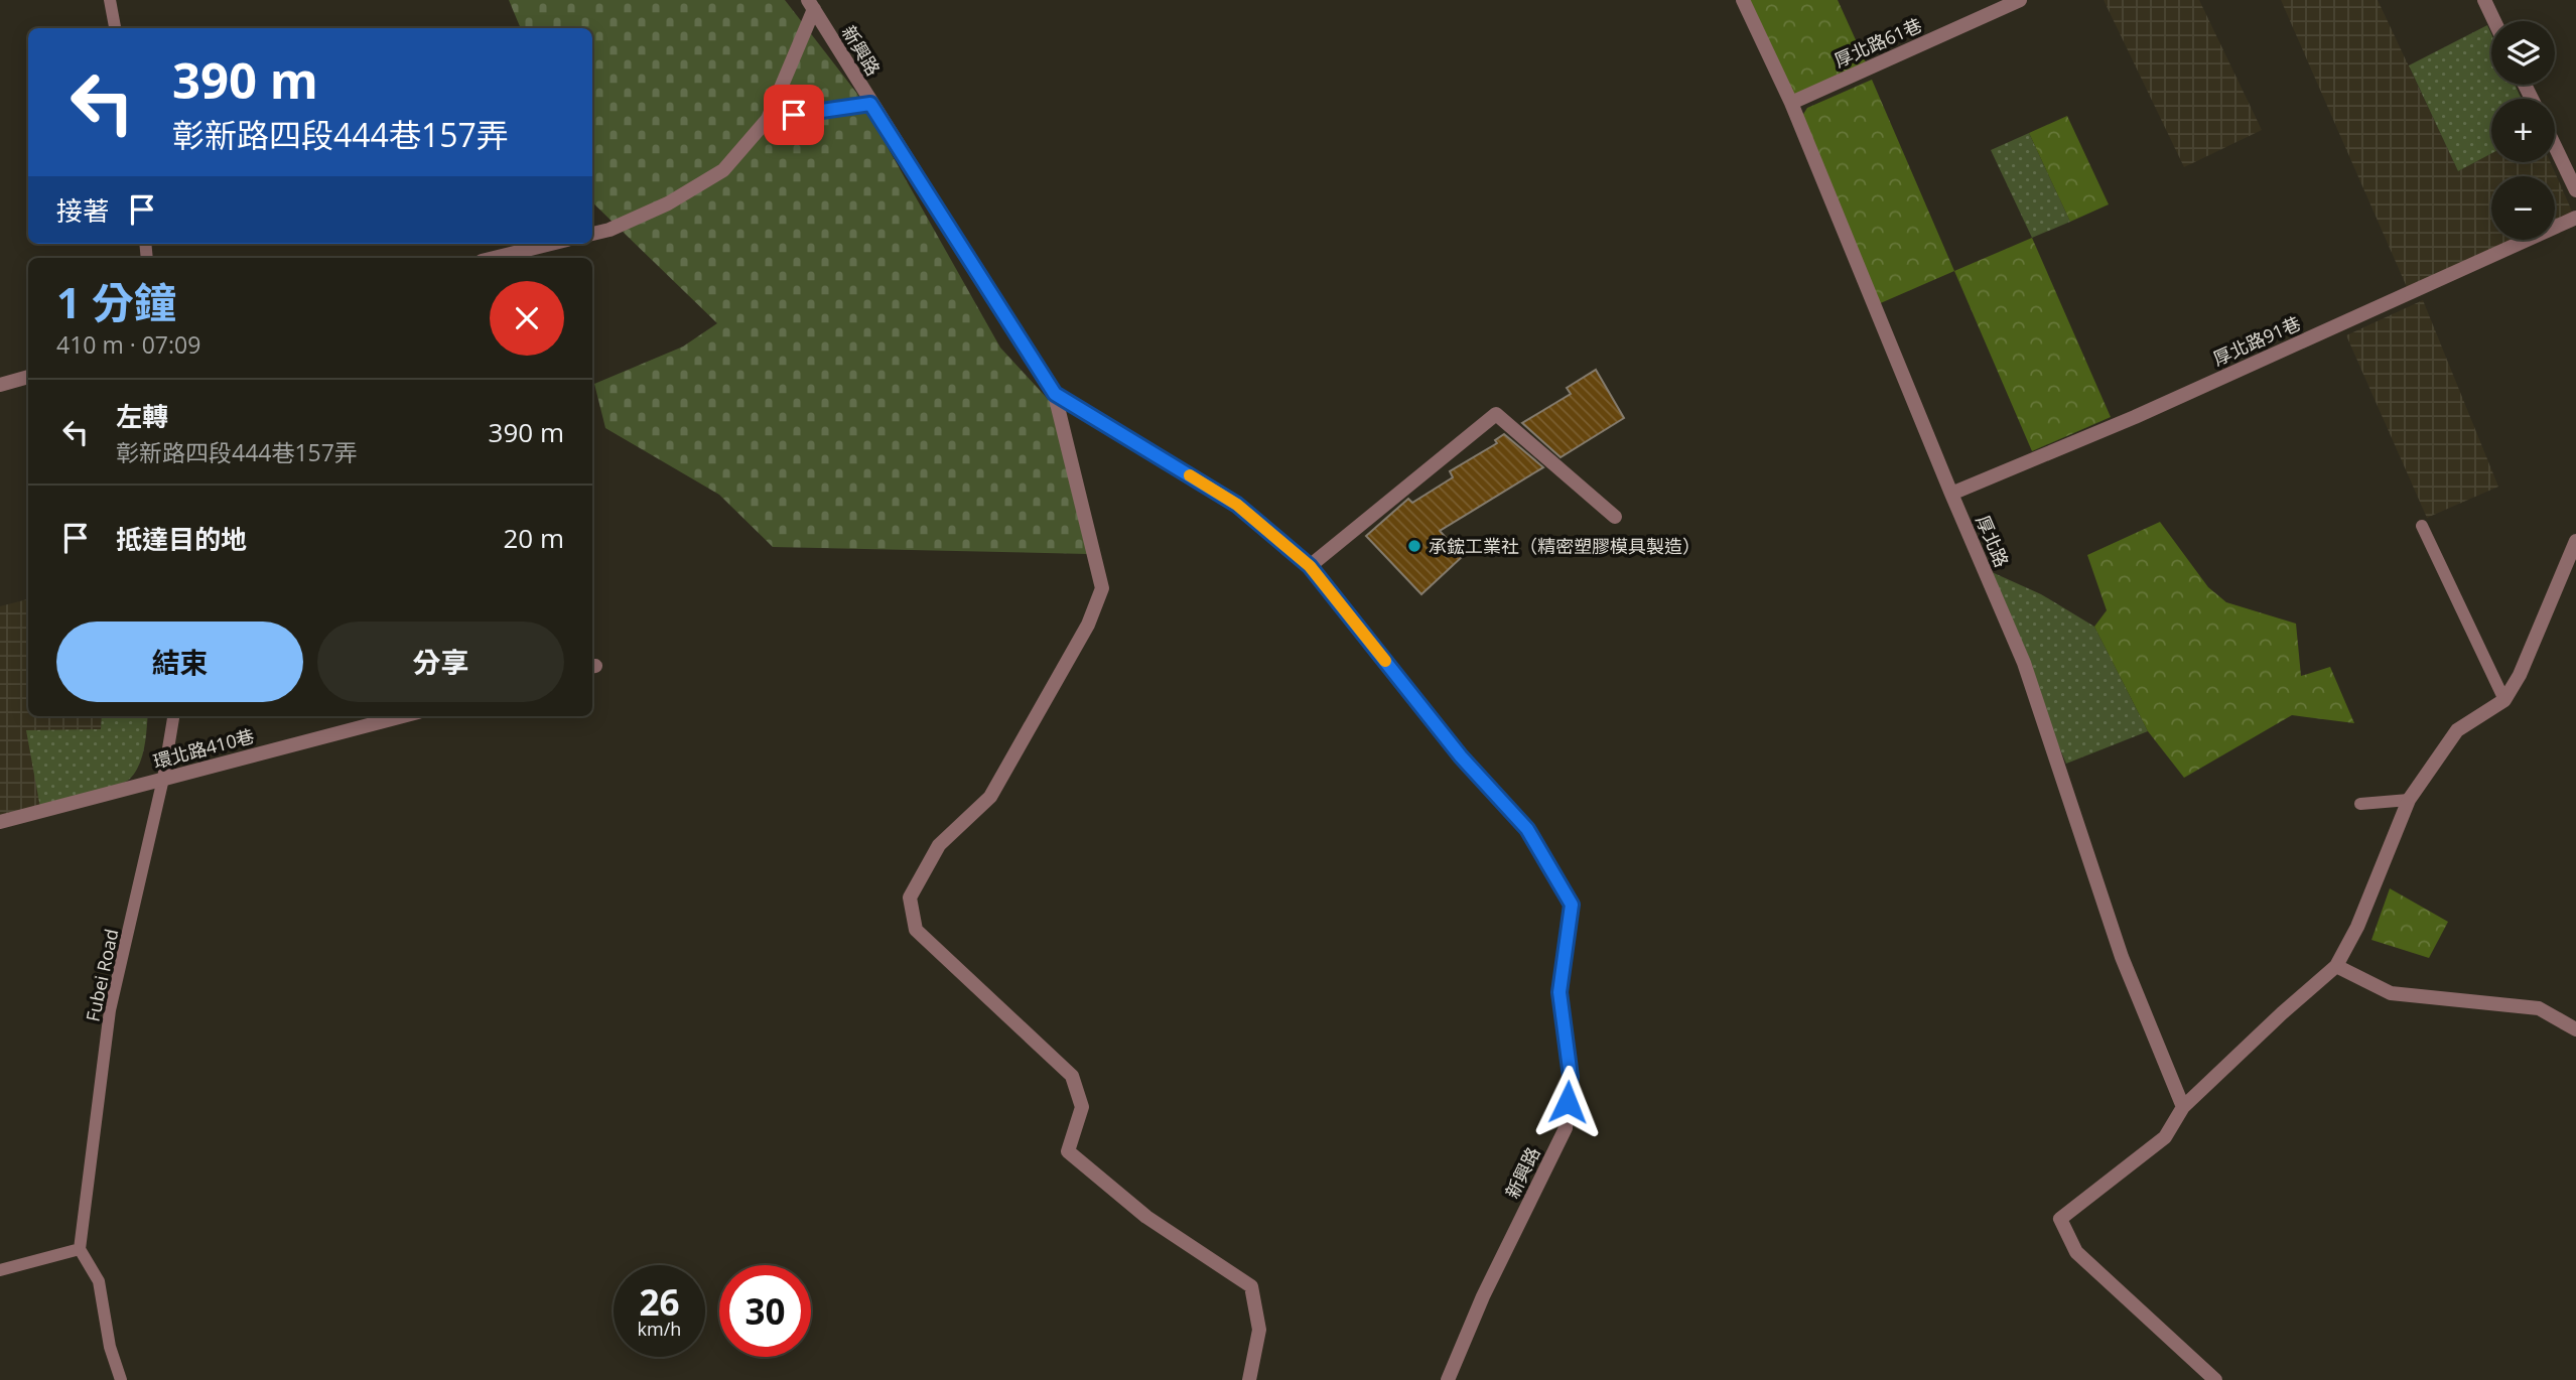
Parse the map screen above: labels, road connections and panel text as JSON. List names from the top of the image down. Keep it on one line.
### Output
{"streets":{"street":["厚北路61巷","新興路","厚北路91巷","厚北路","環北路410巷"],"lane":["Fubei Road"]},"crossings":[["厚北路61巷","厚北路"],["厚北路91巷","厚北路"],["環北路410巷","Fubei Road"]],"places":["承鋐工業社（精密塑膠模具製造）"],"page":{"map_buttons":["+","−"],"turn":["390 m","彰新路四段444巷157弄"],"then":"接著","heading":["1 分鐘","410 m · 07:09"],"list":[{"name":"左轉","note":"彰新路四段444巷157弄","value":"390 m"},{"name":"抵達目的地","value":"20 m"}],"buttons":["結束","分享"],"speed":"26 km/h","limit":"30"}}
